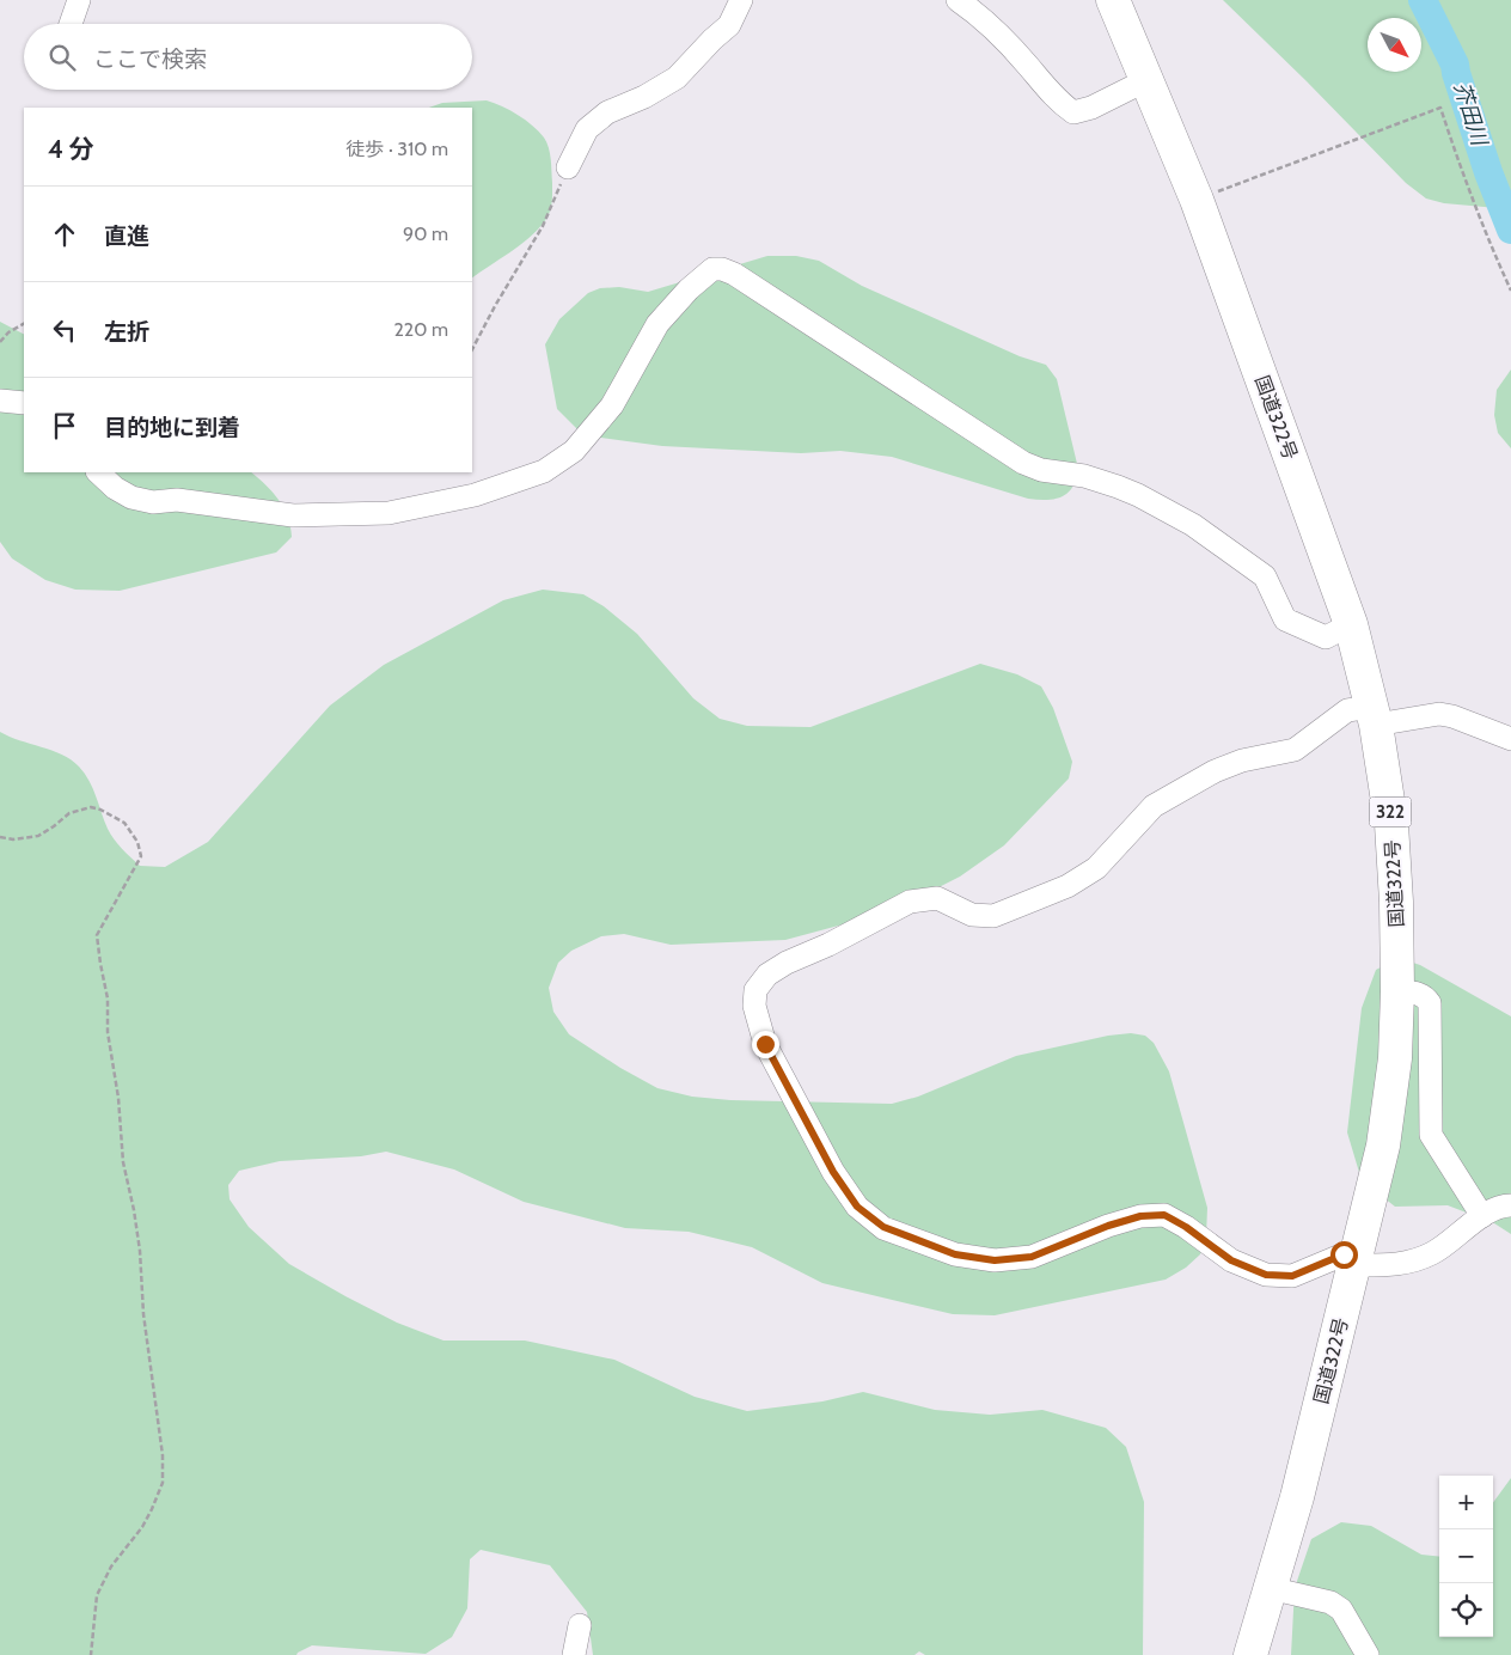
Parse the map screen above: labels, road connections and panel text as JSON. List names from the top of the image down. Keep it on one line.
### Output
{"streets":{"highway":["国道322号","322"]},"water":["芥田川"],"north":"bottom right","page":{"search":"ここで検索","heading":["4 分","徒歩 · 310 m"],"list":[["直進","90 m"],["左折","220 m"],"目的地に到着"],"map_buttons":["+","−"]}}
